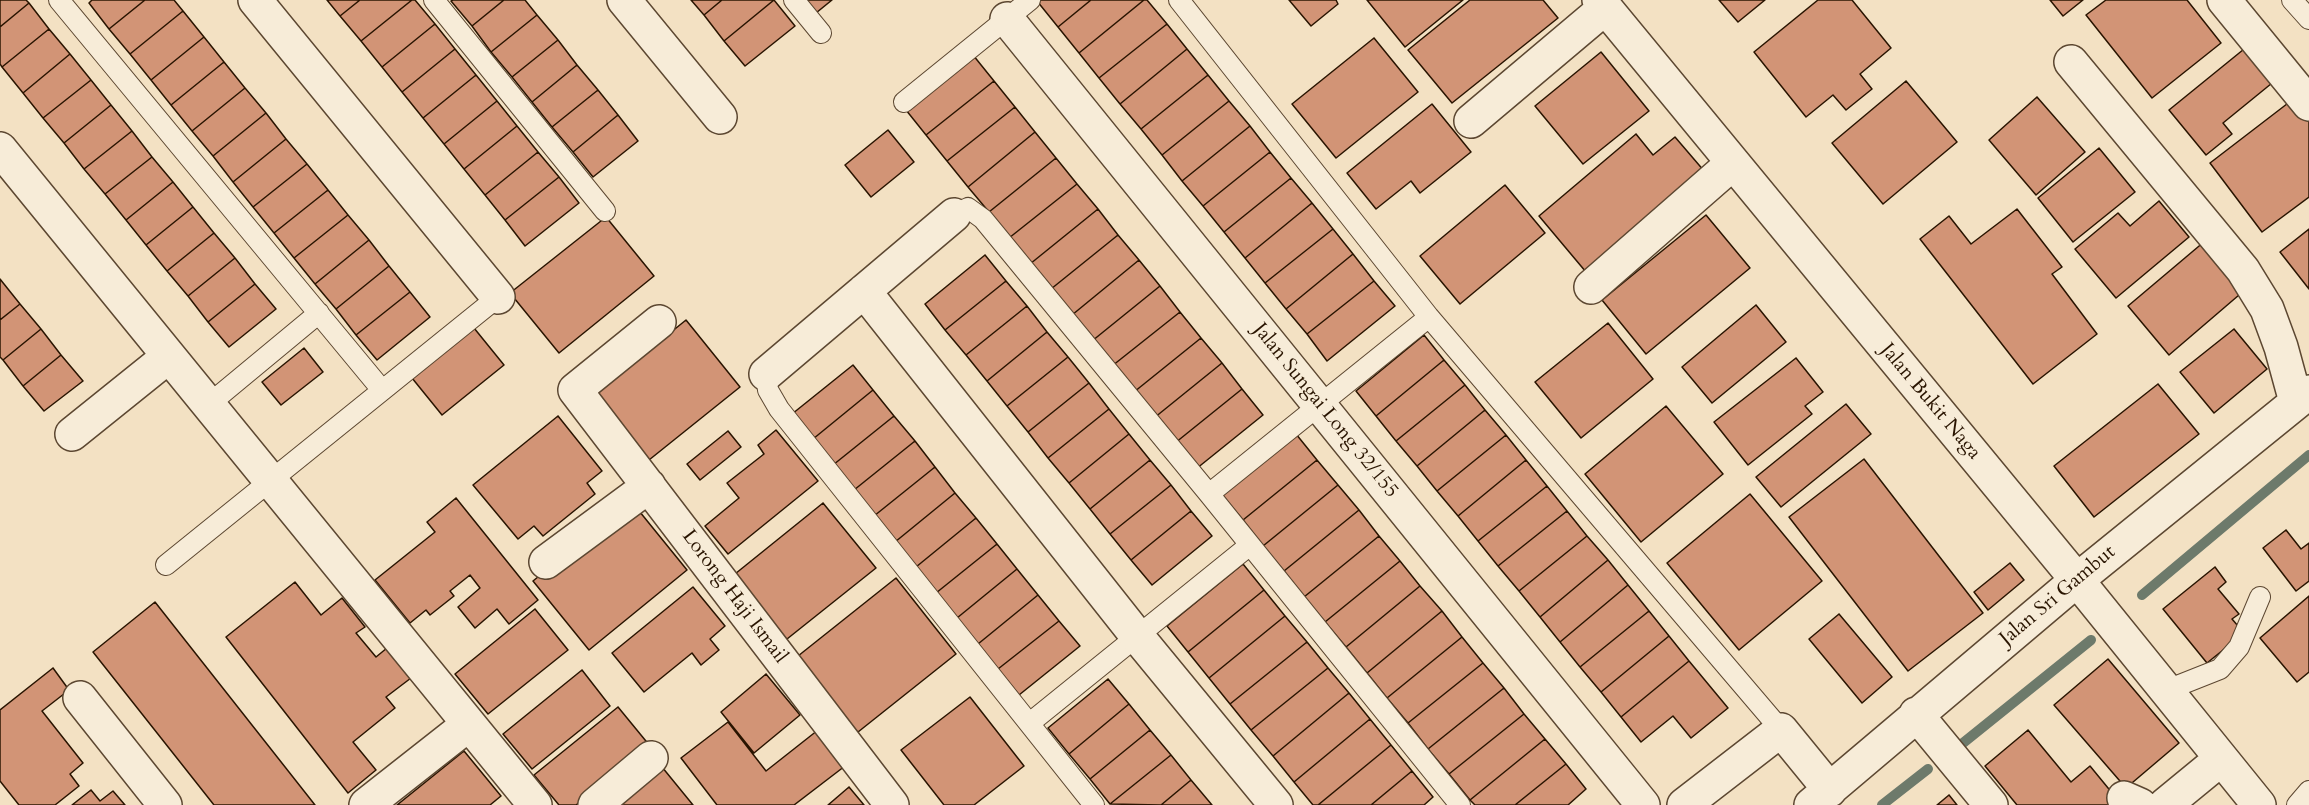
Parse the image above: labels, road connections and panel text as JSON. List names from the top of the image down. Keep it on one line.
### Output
{"streets":{"street":["Jalan Bukit Naga","Jalan Sungai Long 32/155","Jalan Sri Gambut","Lorong Haji Ismail"]},"crossings":[["Jalan Bukit Naga","Jalan Sri Gambut"]]}
